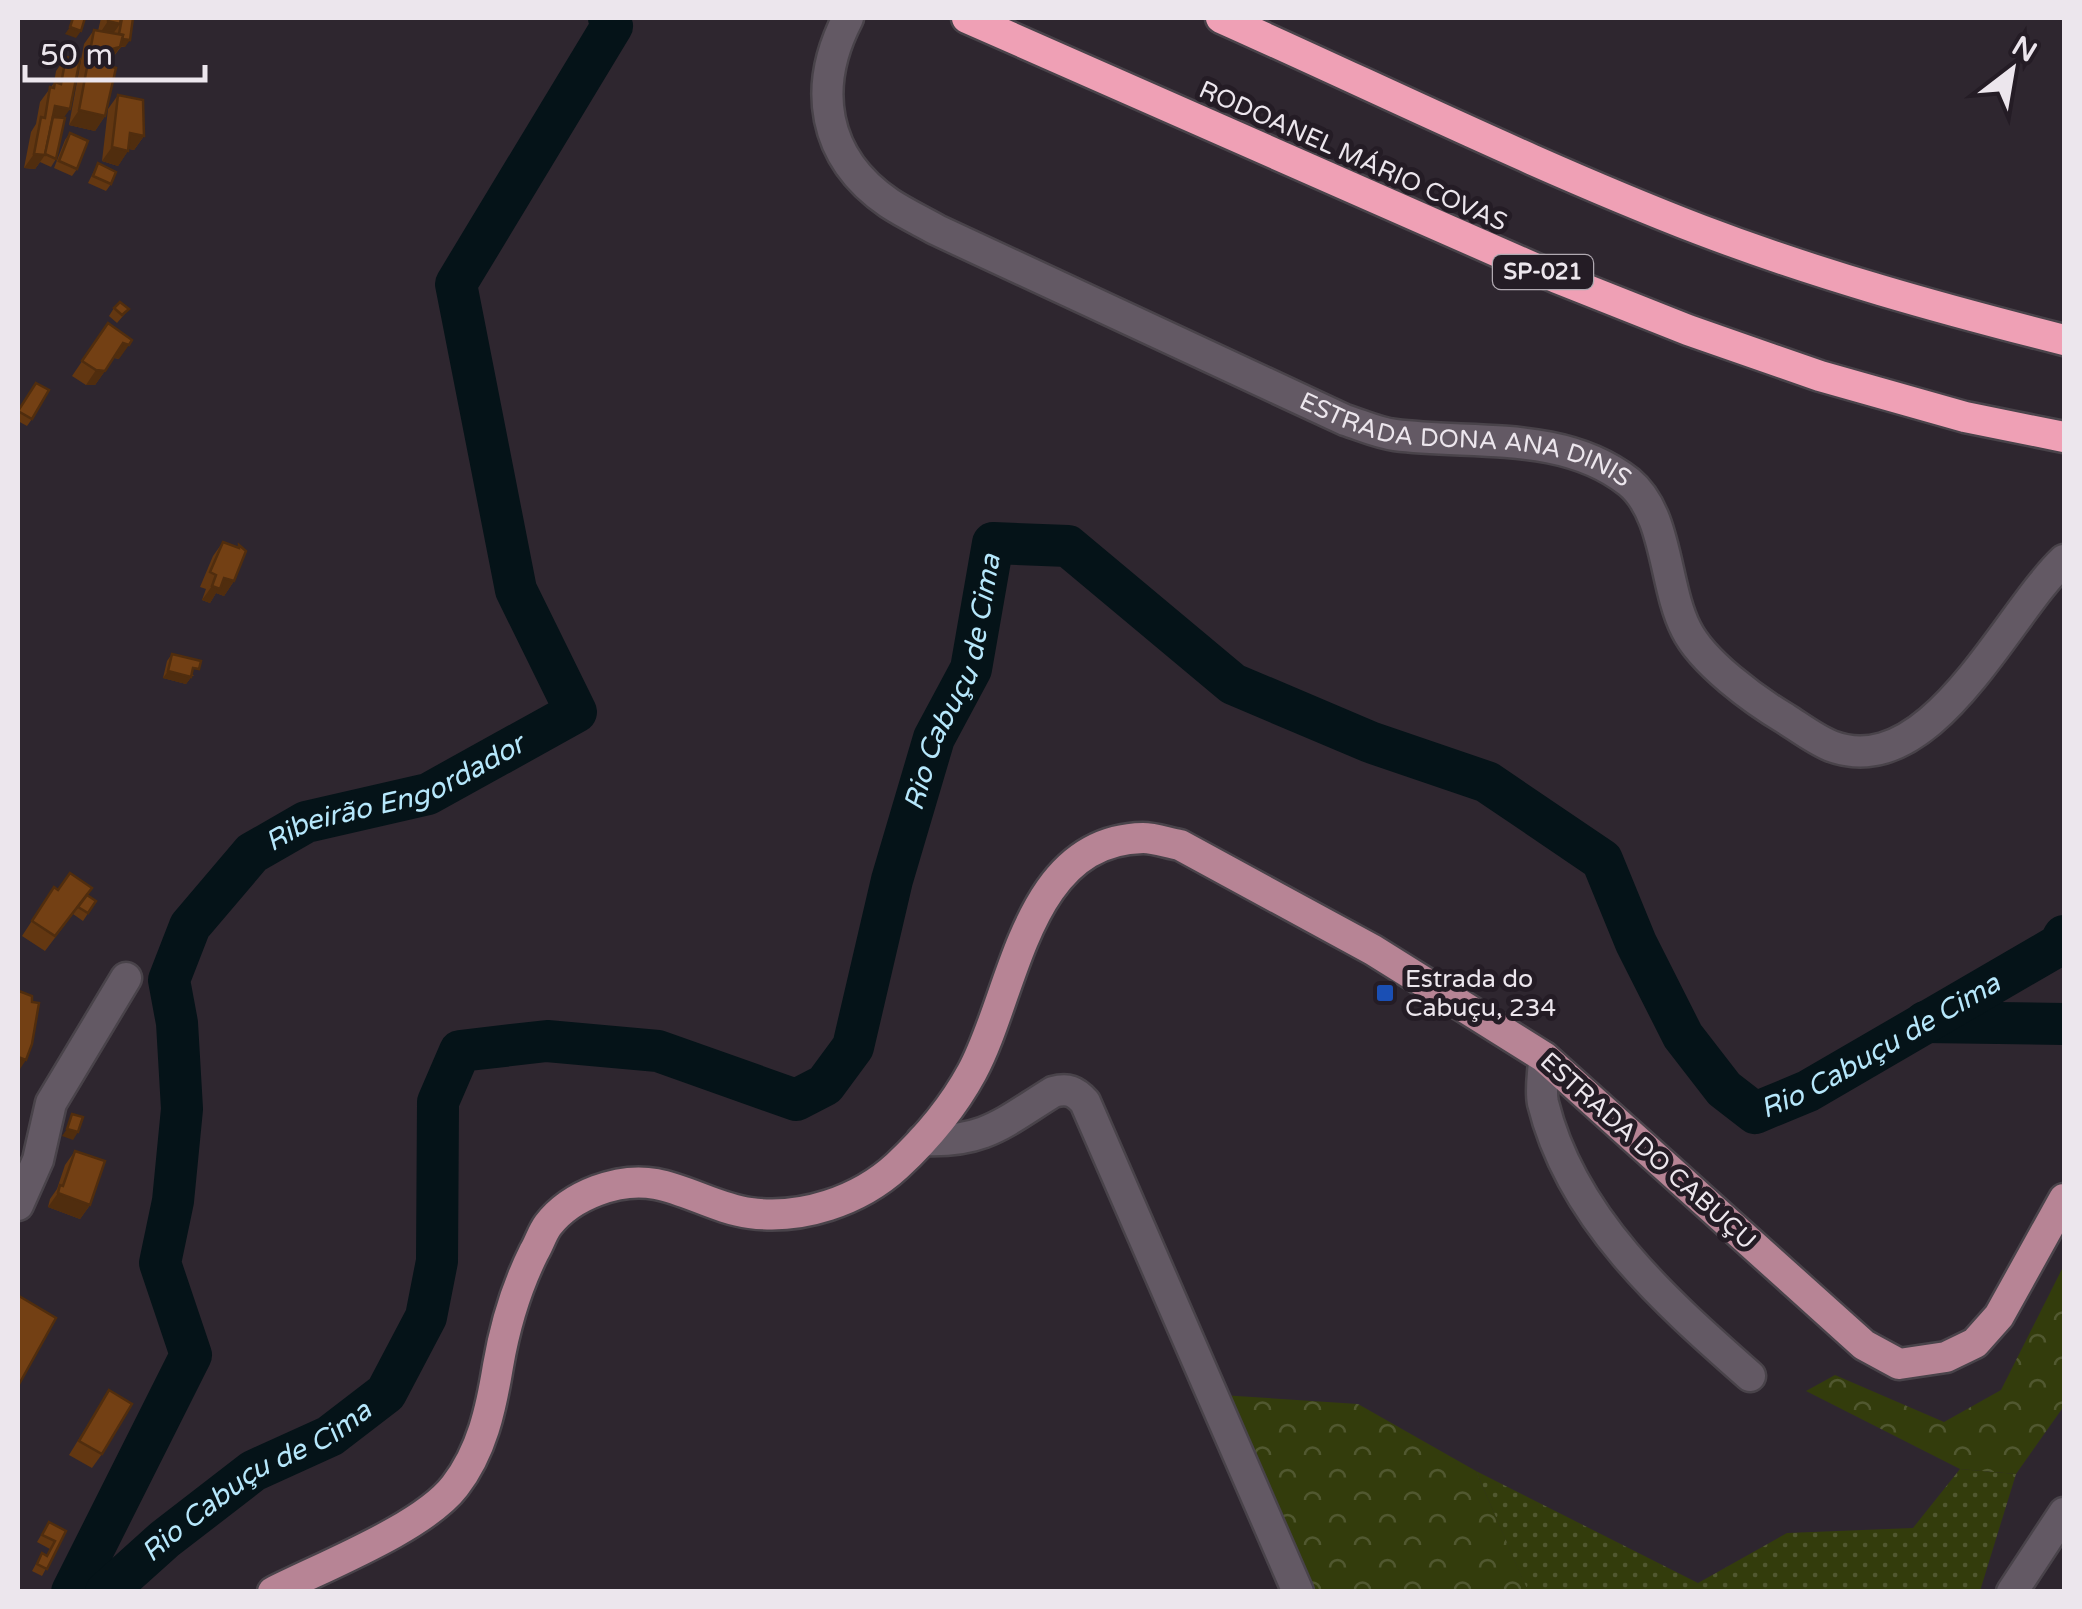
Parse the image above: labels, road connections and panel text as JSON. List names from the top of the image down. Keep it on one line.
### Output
{"streets":{"highway":["RODOANEL MÁRIO COVAS","SP-021"],"main road":["ESTRADA DO CABUÇU"],"street":["ESTRADA DONA ANA DINIS"]},"water":["Rio Cabuçu de Cima","Ribeirão Engordador"],"places":{"transit":["Estrada do Cabuçu, 234"]},"scale_bar":"50 m","north":"top right"}
